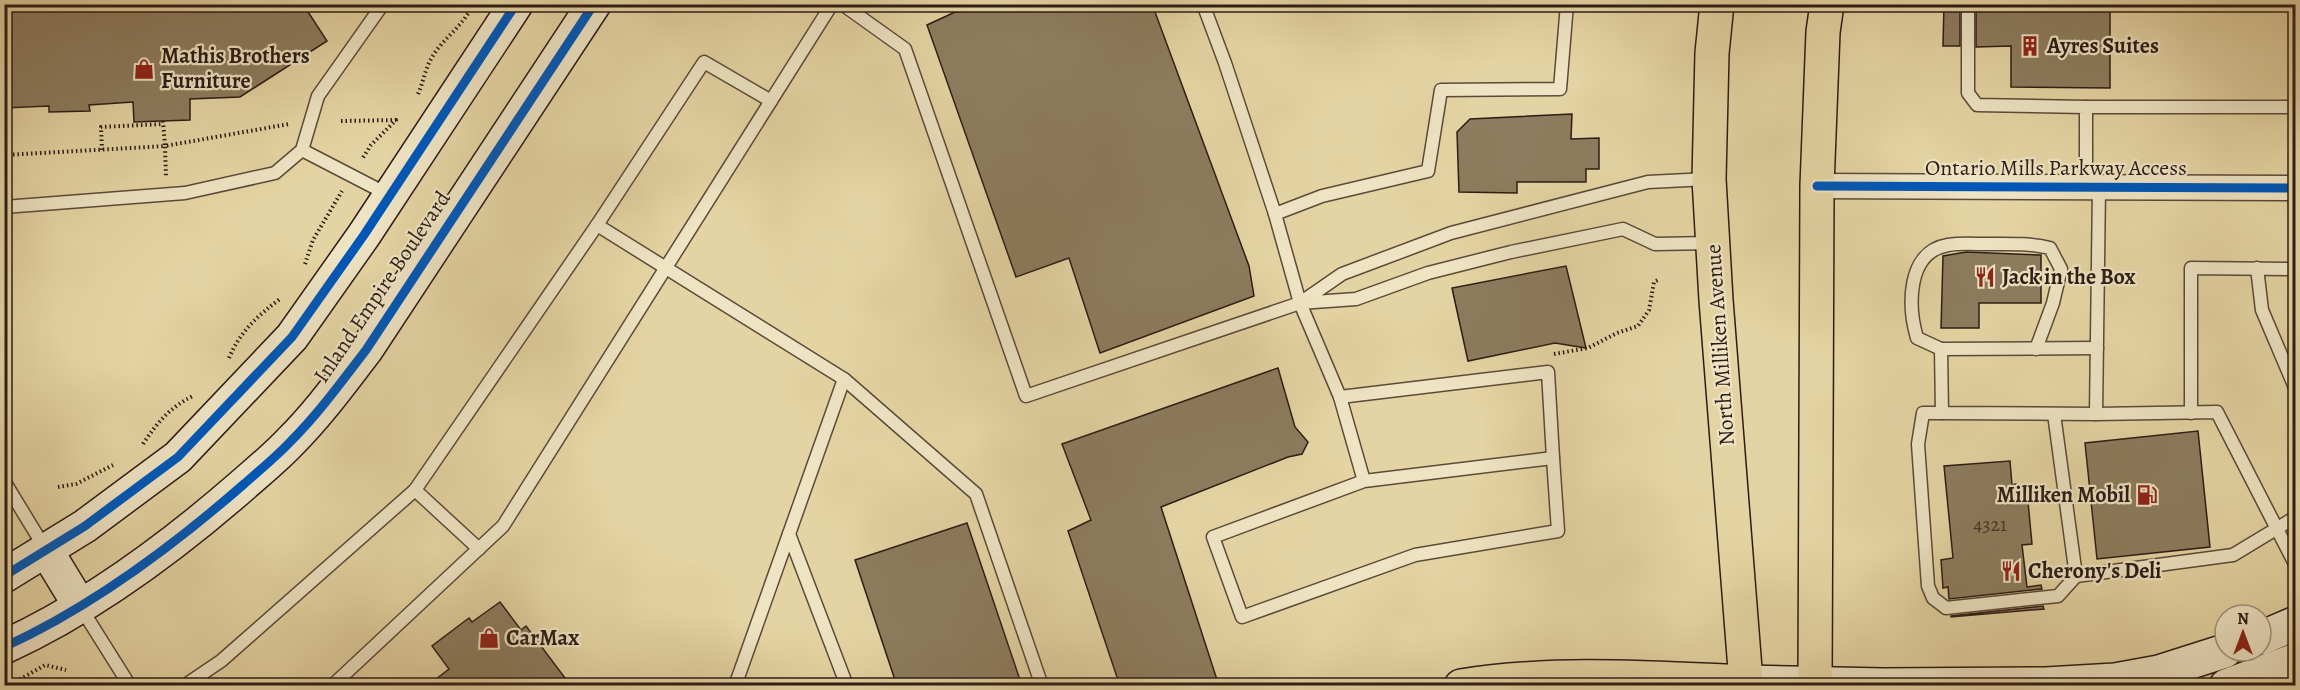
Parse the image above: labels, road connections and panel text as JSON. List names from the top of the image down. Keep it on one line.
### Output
{"streets":{"main road":["Inland Empire Boulevard","North Milliken Avenue"],"street":["Ontario Mills Parkway Access"]},"places":{"building":["Ayres Suites"],"shop":["Mathis Brothers Furniture","CarMax"],"restaurant":["Jack in the Box","Cherony's Deli"],"fuel station":["Milliken Mobil"]},"house_numbers":["4321"],"north":"top"}
